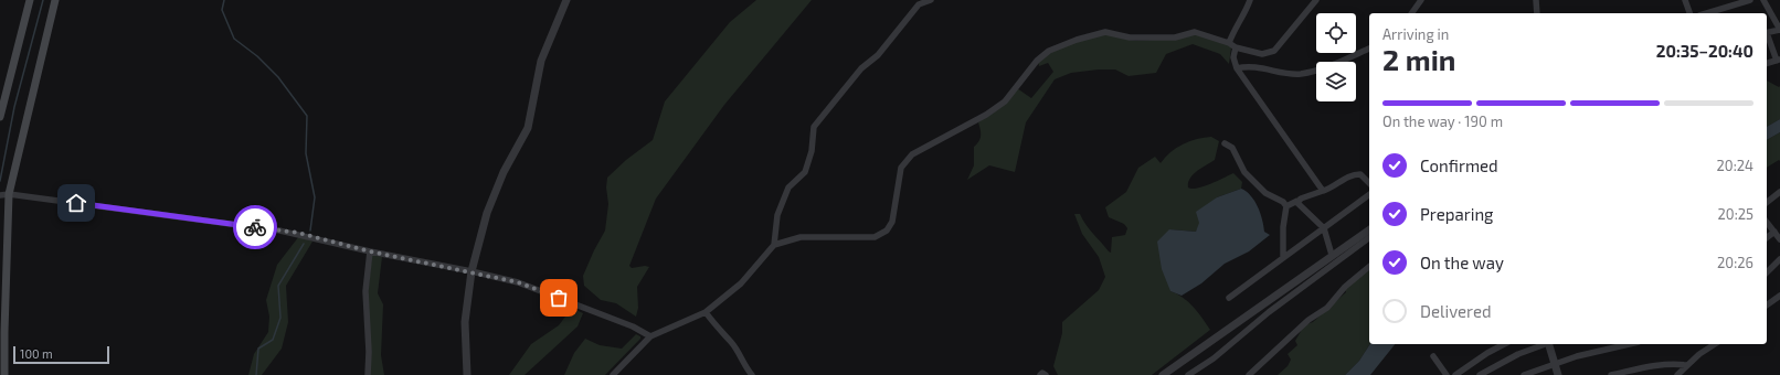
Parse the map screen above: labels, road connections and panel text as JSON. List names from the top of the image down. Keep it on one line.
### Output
{"scale_bar":"100 m","page":{"heading":["2 min","Arriving in","20:35–20:40"],"bar":"On the way · 190 m","list":[["Confirmed","20:24"],["Preparing","20:25"],["On the way","20:26"],"Delivered"],"scale":"100 m"}}
